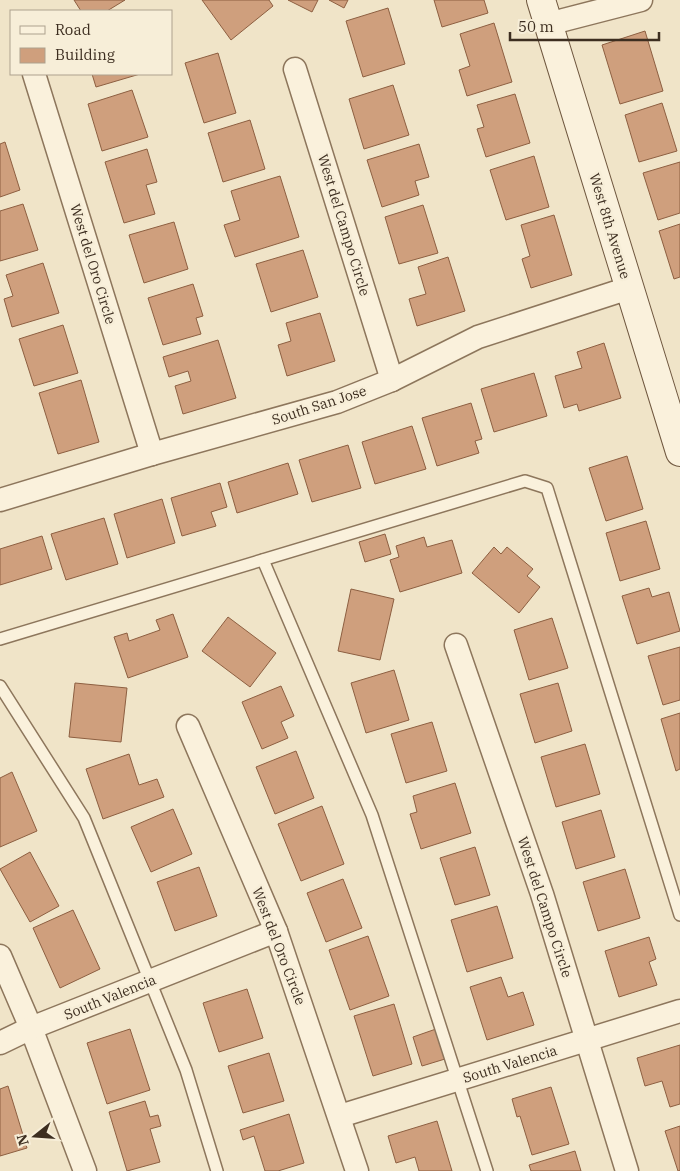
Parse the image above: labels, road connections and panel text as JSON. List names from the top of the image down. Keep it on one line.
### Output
{"streets":{"street":["West del Campo Circle","West 8th Avenue","West del Oro Circle","South San Jose","South Valencia"]},"crossings":[["West del Campo Circle","South San Jose"],["West del Campo Circle","South Valencia"],["West 8th Avenue","South San Jose"],["West del Oro Circle","South San Jose"],["West del Oro Circle","South Valencia"]],"legend":["Road","Building"],"scale_bar":"50 m","north":"left"}
